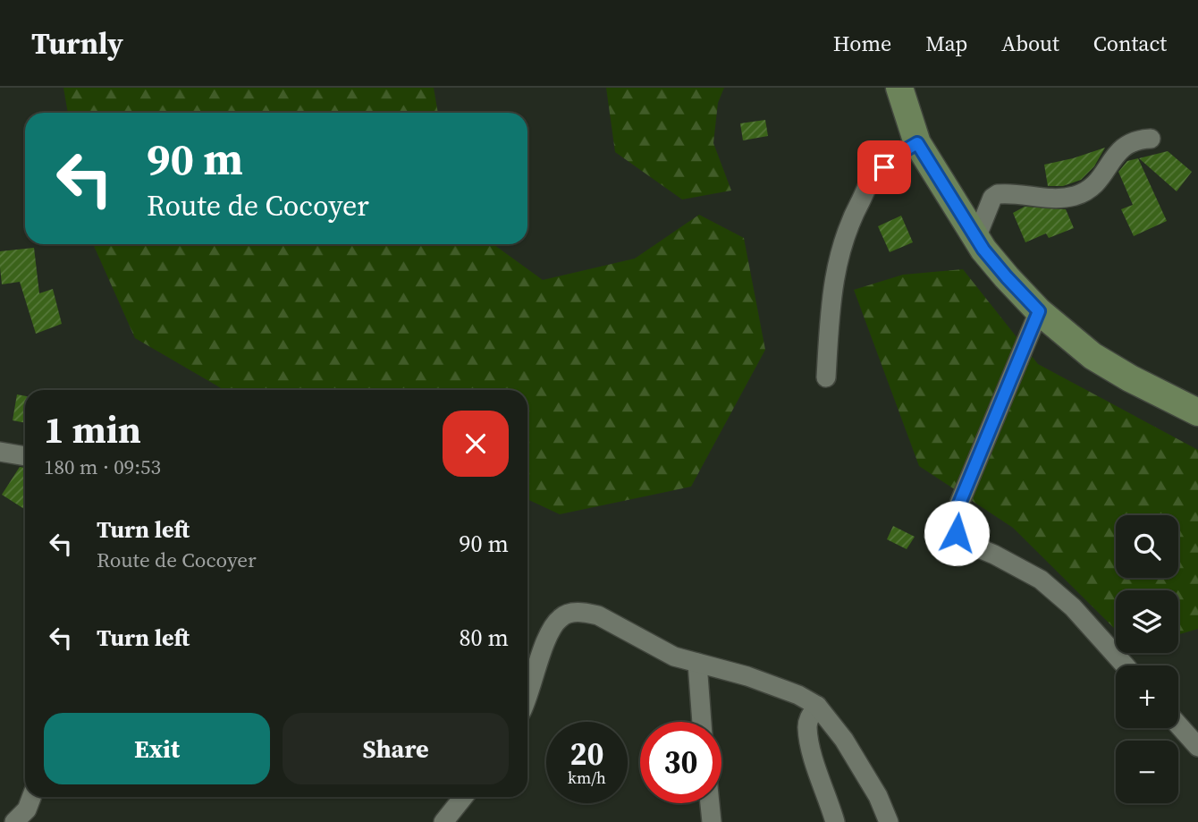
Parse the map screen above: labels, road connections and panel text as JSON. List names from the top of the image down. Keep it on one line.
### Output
{"page":{"header":"Turnly","nav":["Home","Map","About","Contact"],"turn":["90 m","Route de Cocoyer"],"heading":["1 min","180 m · 09:53"],"list":[{"name":"Turn left","note":"Route de Cocoyer","value":"90 m"},{"name":"Turn left","value":"80 m"}],"map_buttons":["+","−"],"buttons":["Exit","Share"],"speed":"20 km/h","limit":"30"}}
